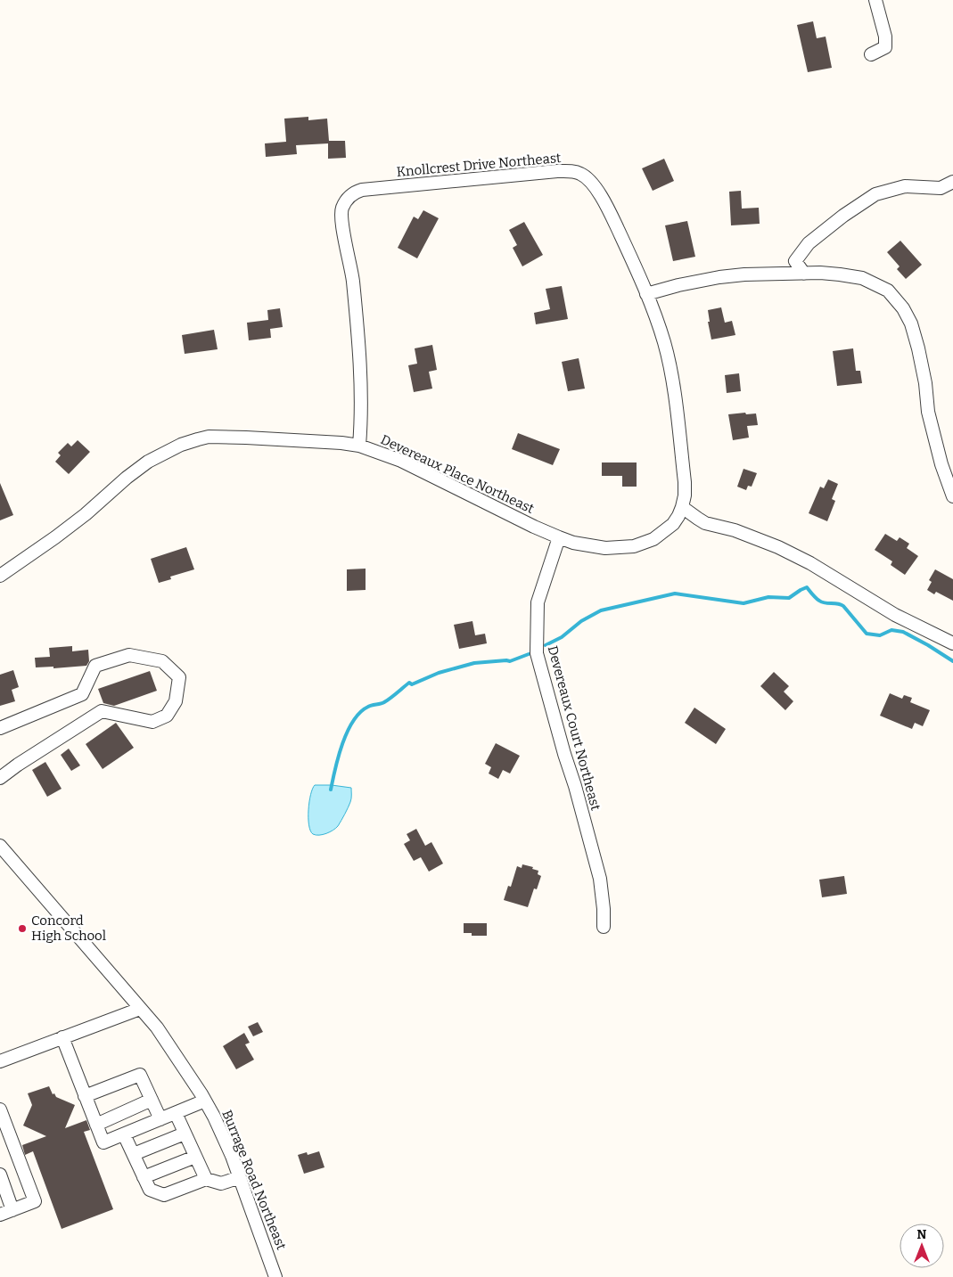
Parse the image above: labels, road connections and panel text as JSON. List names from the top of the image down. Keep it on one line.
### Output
{"streets":{"street":["Knollcrest Drive Northeast","Devereaux Place Northeast","Devereaux Court Northeast","Burrage Road Northeast"]},"crossings":[["Knollcrest Drive Northeast","Devereaux Place Northeast"],["Devereaux Place Northeast","Devereaux Court Northeast"]],"places":["Concord High School"],"north":"top"}
